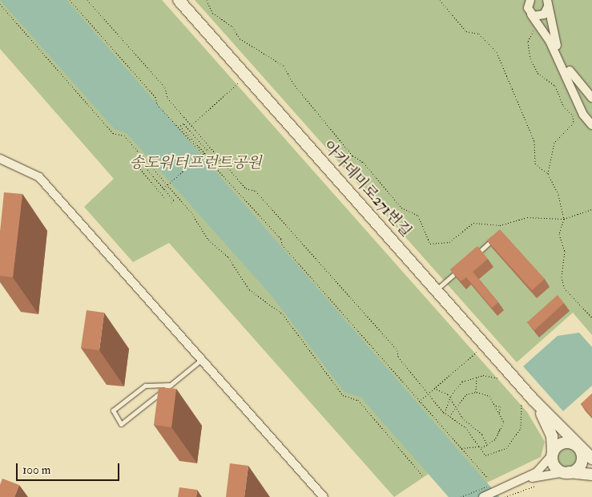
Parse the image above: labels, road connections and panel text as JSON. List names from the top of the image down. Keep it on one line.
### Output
{"streets":{"street":["아카데미로271번길"]},"parks":["송도워터프런트공원"],"scale_bar":"100 m"}
